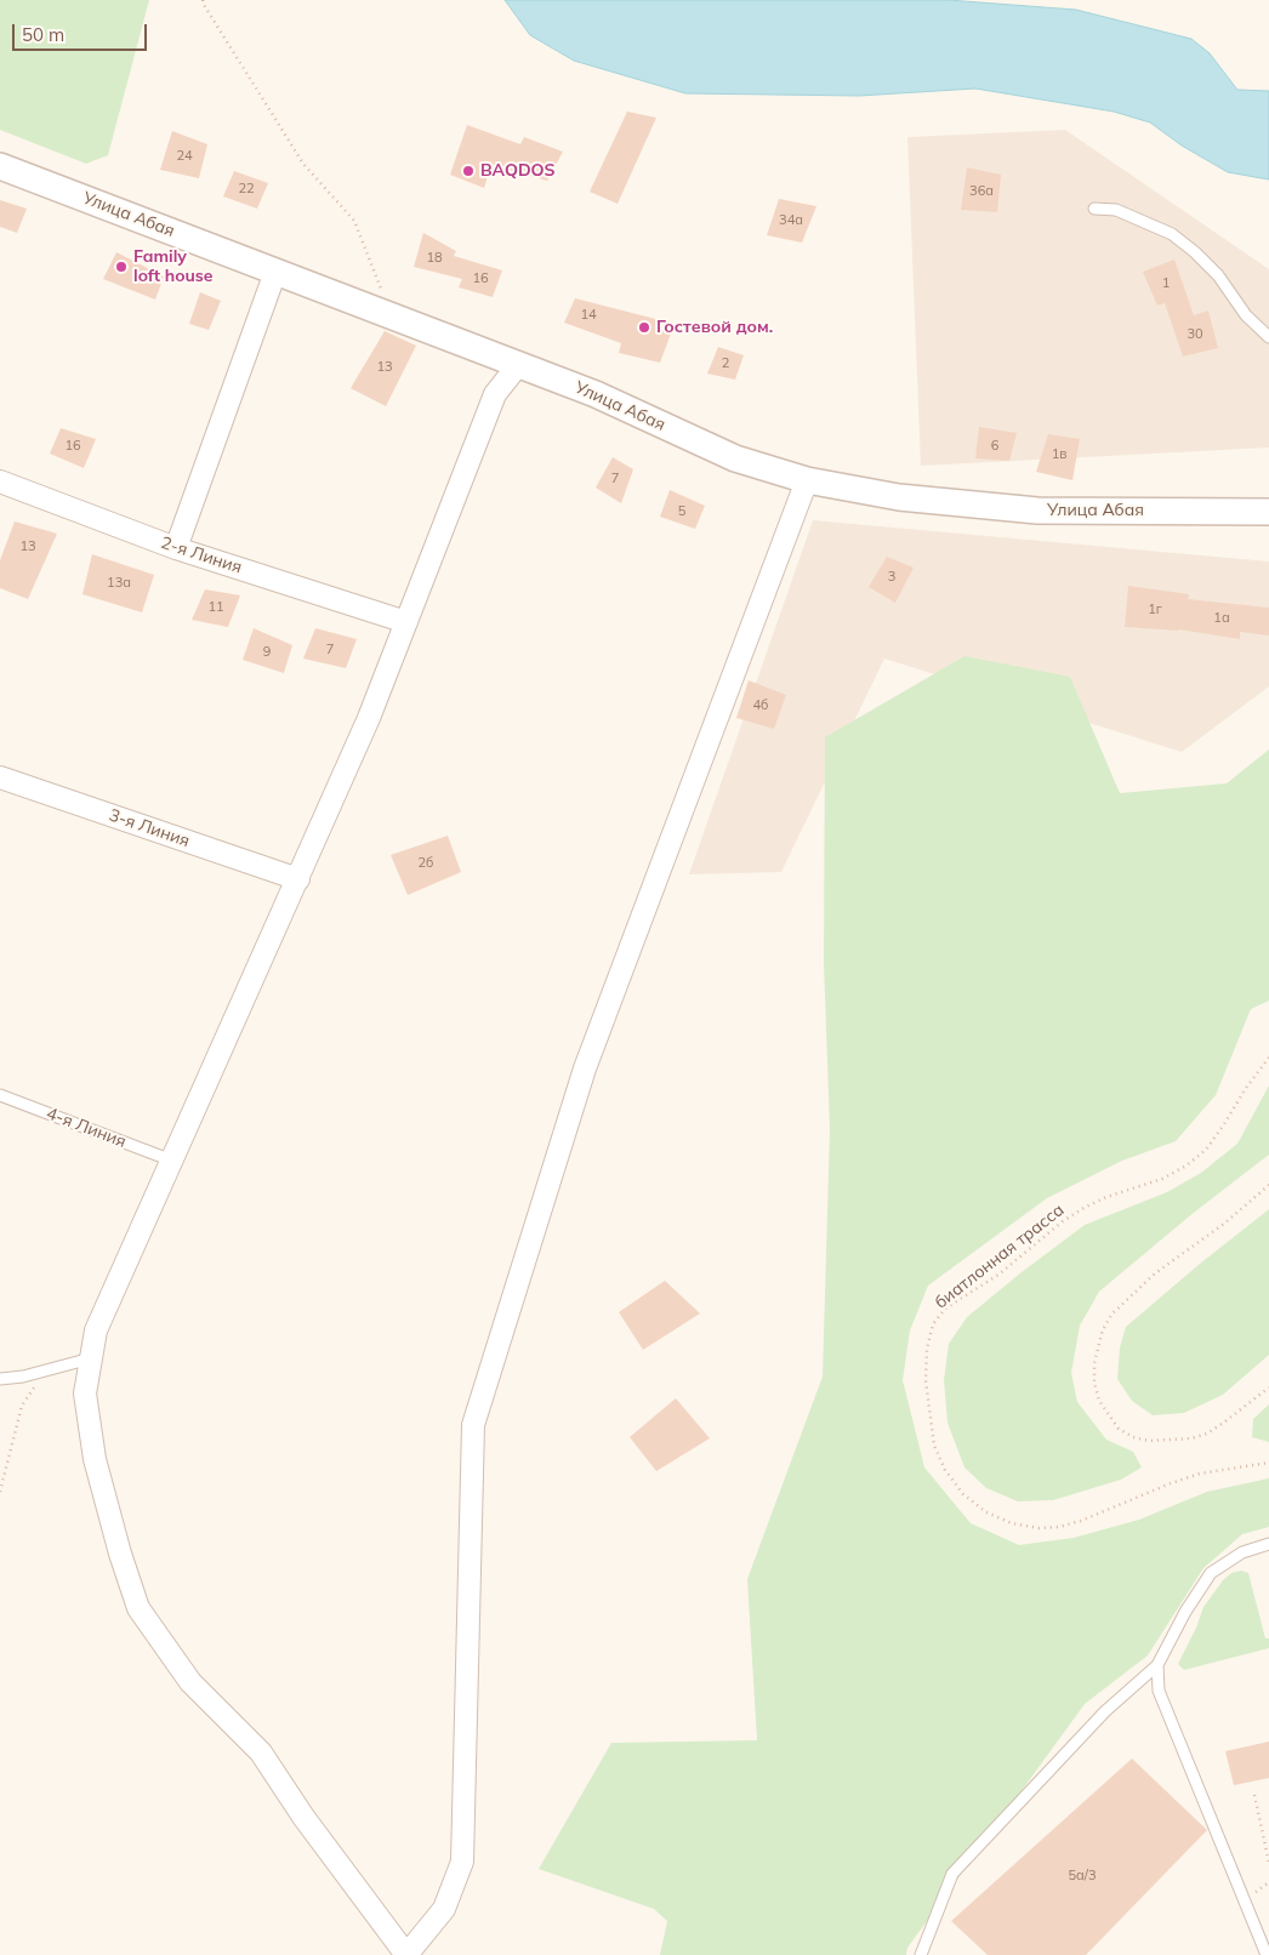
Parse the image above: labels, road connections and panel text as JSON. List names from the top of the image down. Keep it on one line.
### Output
{"streets":{"street":["Улица Абая","2-я Линия","3-я Линия"],"lane":["4-я Линия"],"path":["биатлонная трасса"]},"places":["BAQDOS","Family loft house","Гостевой дом."],"house_numbers":["24","22","36а","34а","18","16","1","14","30","2","13","16","6","1в","7","5","13","3","13а","11","1г","1а","7","9","4б","2б","5а/3"],"scale_bar":"50 m"}
